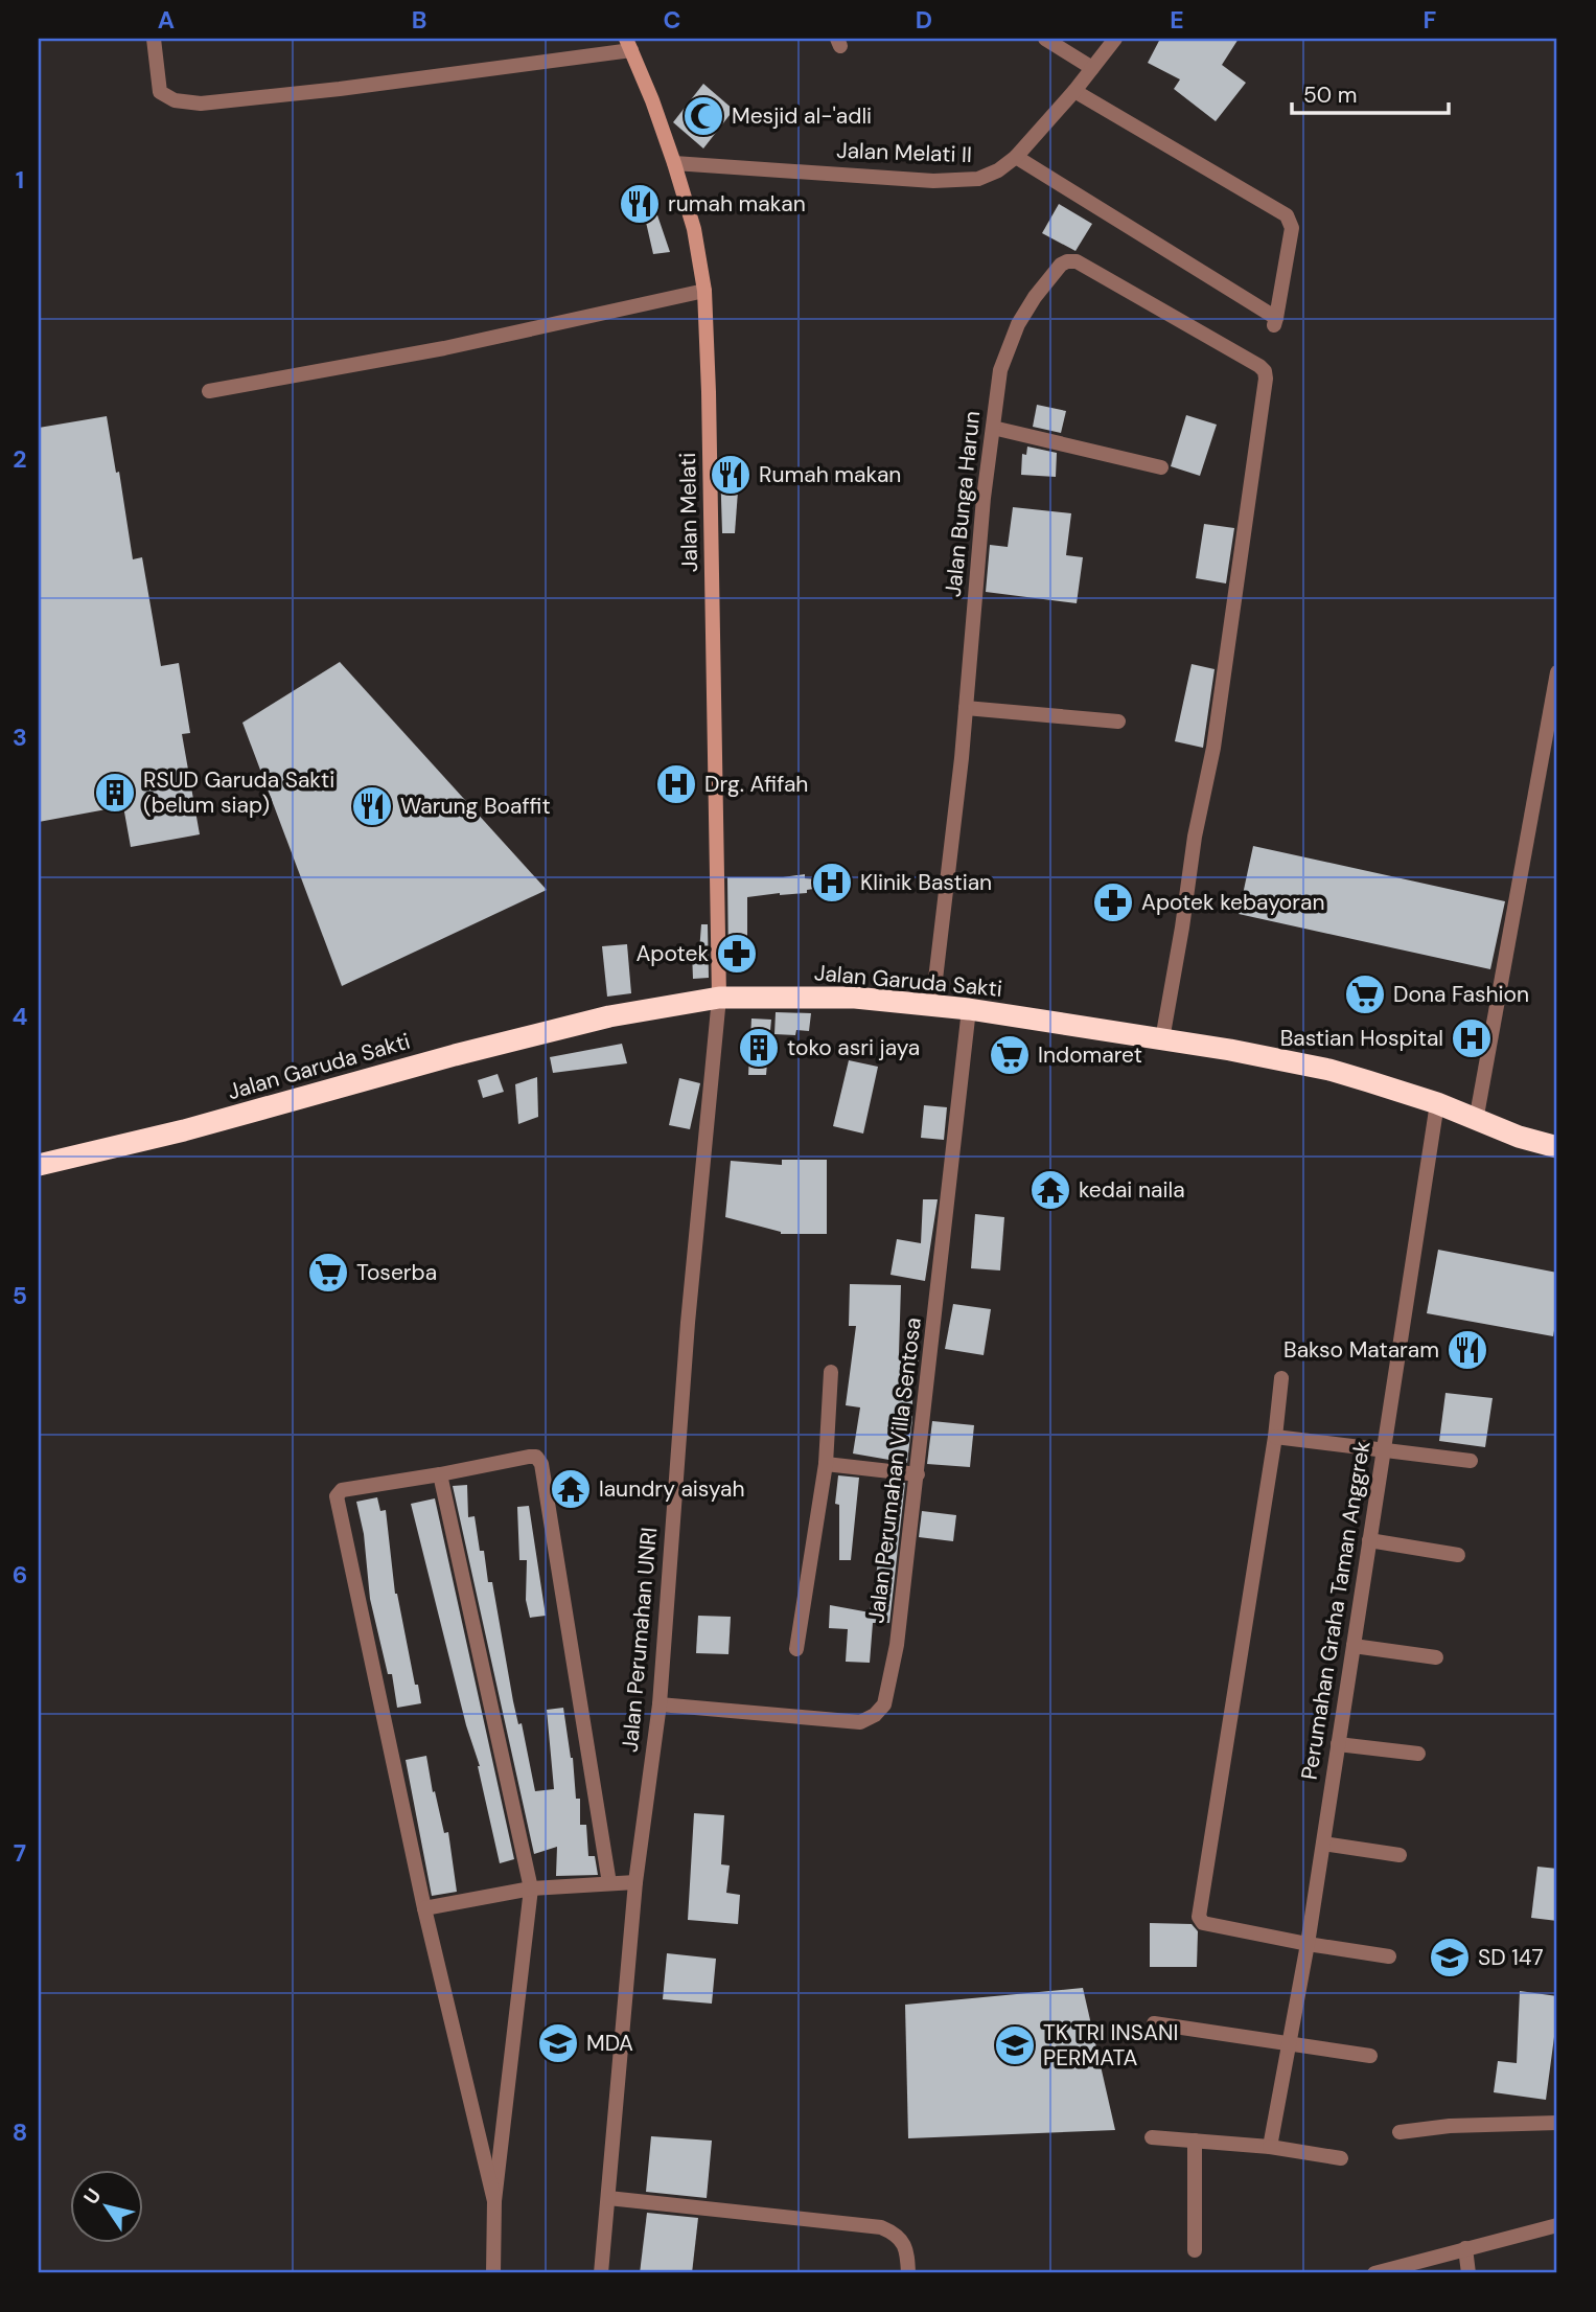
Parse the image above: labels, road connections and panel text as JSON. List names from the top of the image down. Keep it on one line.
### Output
{"streets":{"highway":["Jalan Garuda Sakti"],"main road":["Jalan Melati"],"street":["Jalan Melati II","Jalan Bunga Harun","Jalan Perumahan Villa Sentosa","Perumahan Graha Taman Anggrek","Jalan Perumahan UNRI"]},"crossings":[["Jalan Melati II","Jalan Melati"],["Jalan Bunga Harun","Jalan Garuda Sakti"],["Jalan Melati","Jalan Garuda Sakti"],["Jalan Melati","Jalan Perumahan UNRI"],["Jalan Garuda Sakti","Jalan Perumahan Villa Sentosa"],["Jalan Garuda Sakti","Perumahan Graha Taman Anggrek"],["Jalan Garuda Sakti","Jalan Perumahan UNRI"],["Jalan Perumahan Villa Sentosa","Jalan Perumahan UNRI"]],"places":{"mosque":["Mesjid al-'adli"],"restaurant":["rumah makan","Rumah makan","Warung Boaffit","Bakso Mataram"],"hospital":["Drg. Afifah","Klinik Bastian","Bastian Hospital"],"building":["RSUD Garuda Sakti (belum siap)","toko asri jaya"],"pharmacy":["Apotek kebayoran","Apotek"],"supermarket":["Dona Fashion","Indomaret","Toserba"],"temple":["kedai naila","laundry aisyah"],"school or university":["SD 147","MDA","TK TRI INSANI PERMATA"]},"scale_bar":"50 m","north":"top left","grid":{"columns":["A","B","C","D","E","F"],"rows":["1","2","3","4","5","6","7","8"]}}
